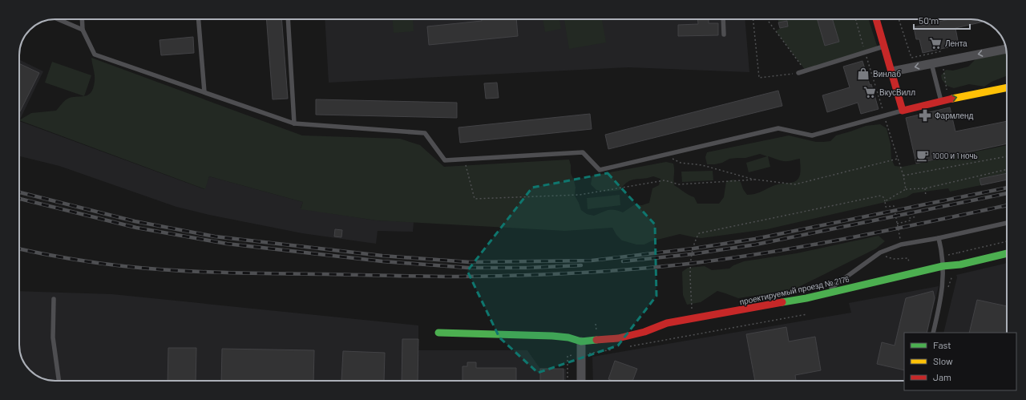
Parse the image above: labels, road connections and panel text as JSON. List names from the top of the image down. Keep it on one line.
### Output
{"streets":{"street":["проектируемый проезд № 2176"]},"places":{"supermarket":["Лента","ВкусВилл"],"shop":["Винлаб"],"pharmacy":["Фармленд"],"cafe":["1000 и 1 ночь"]},"legend":["Fast","Slow","Jam"],"scale_bar":"50 m"}
